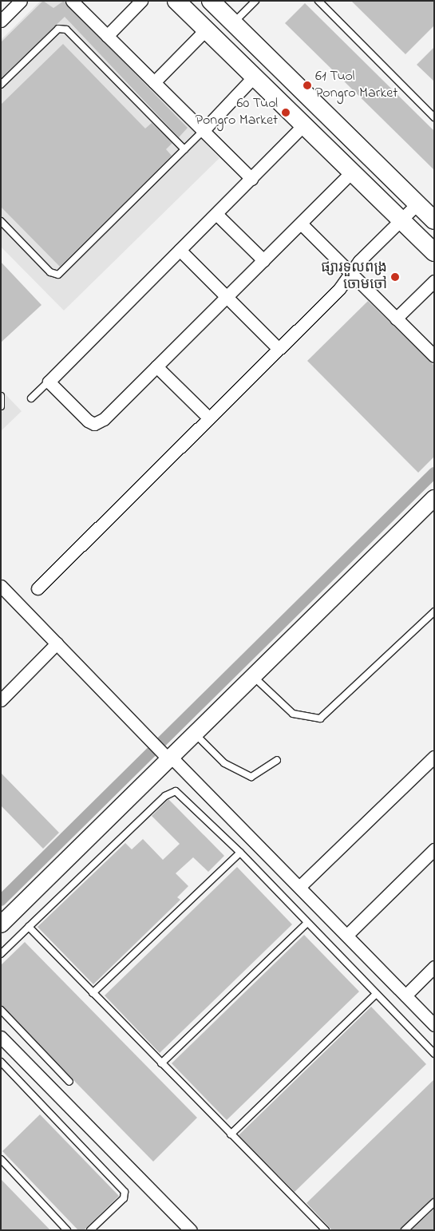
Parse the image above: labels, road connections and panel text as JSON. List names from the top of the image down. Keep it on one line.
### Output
{"places":["61 Tuol Pongro Market","60 Tuol Pongro Market","ផ្សារទួលពង្រ ចោមចៅ"]}
